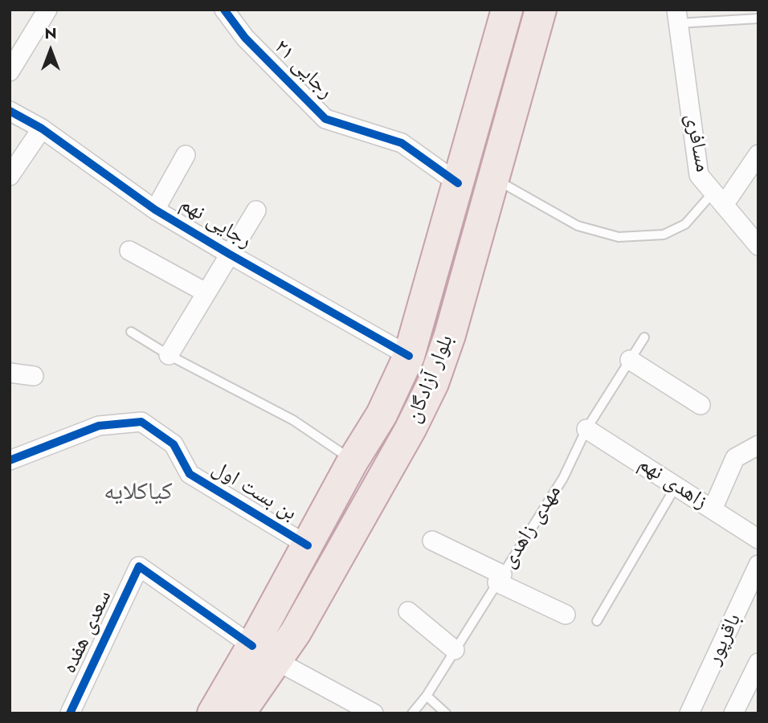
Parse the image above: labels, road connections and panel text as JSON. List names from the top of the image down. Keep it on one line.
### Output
{"streets":{"highway":["بلوار آزادگان"],"street":["رجایی ۲۱","مسافری","رجایی نهم","زاهدی نهم","بن بست اول","سعدی هفده","باقرپور"],"lane":["مهدی زاهدی"]},"crossings":[["رجایی ۲۱","بلوار آزادگان"],["مسافری","بلوار آزادگان"],["رجایی نهم","بلوار آزادگان"],["بلوار آزادگان","بن بست اول"],["بلوار آزادگان","سعدی هفده"],["زاهدی نهم","مهدی زاهدی"]],"districts":["کیاکلایه"],"north":"top"}
